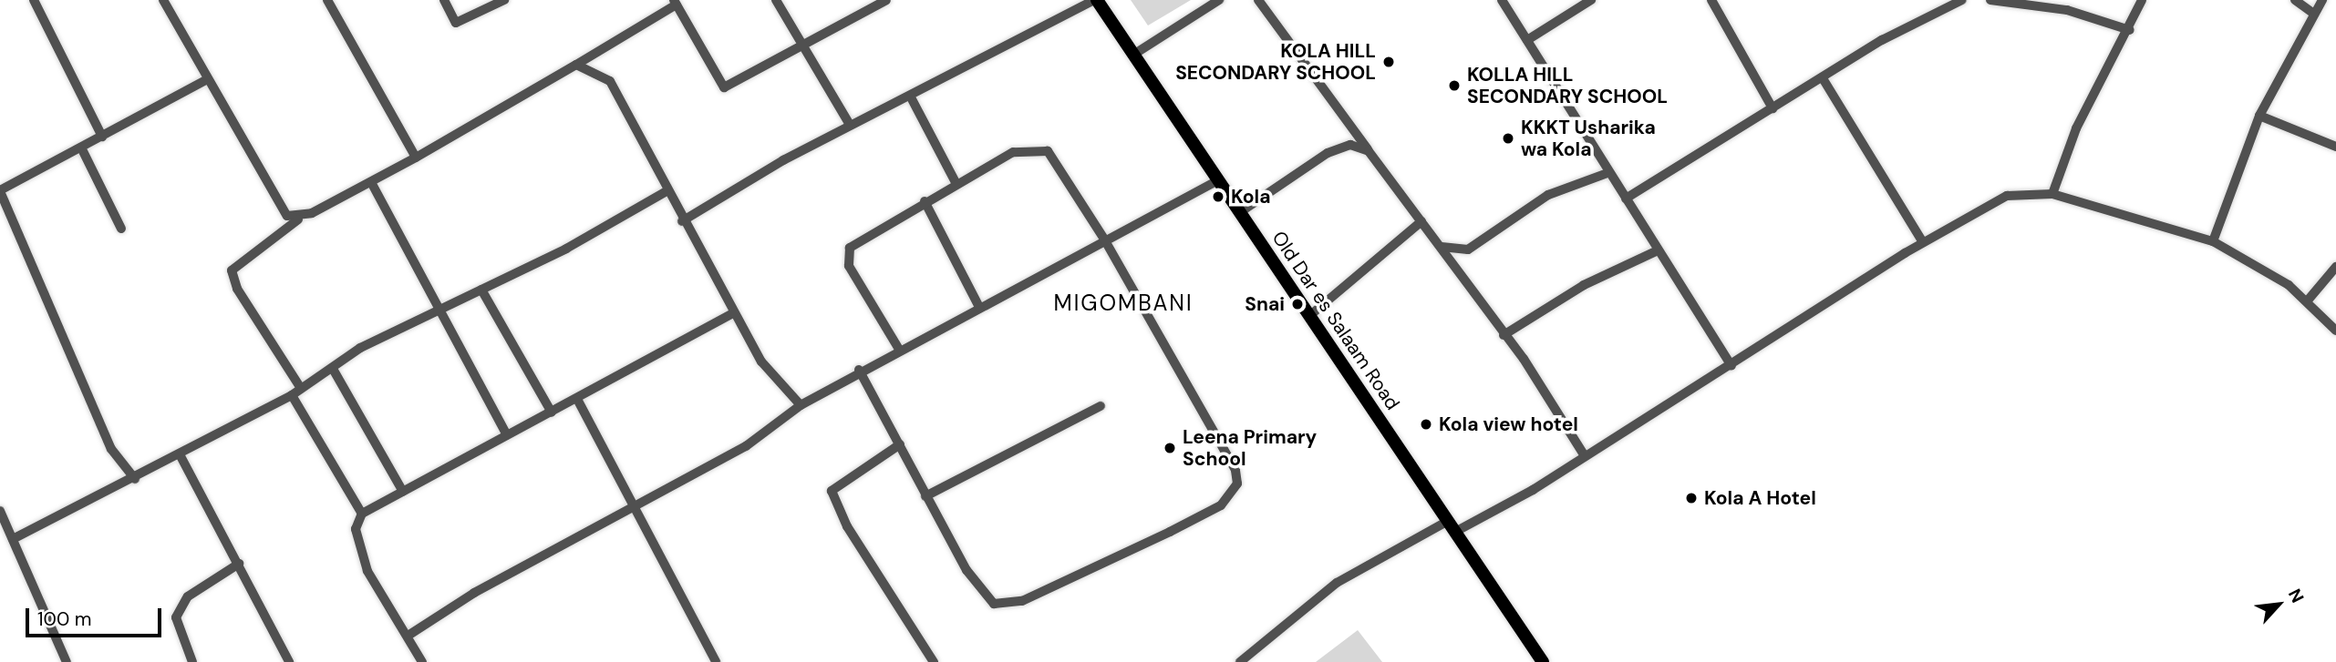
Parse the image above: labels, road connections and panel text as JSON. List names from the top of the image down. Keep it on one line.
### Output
{"streets":{"main road":["Old Dar es Salaam Road"]},"districts":["MIGOMBANI"],"places":["KOLA HILL SECONDARY SCHOOL","KOLLA HILL SECONDARY SCHOOL","KKKT Usharika wa Kola","Kola","Snai","Kola view hotel","Leena Primary School","Kola A Hotel"],"scale_bar":"100 m","north":"top right"}
